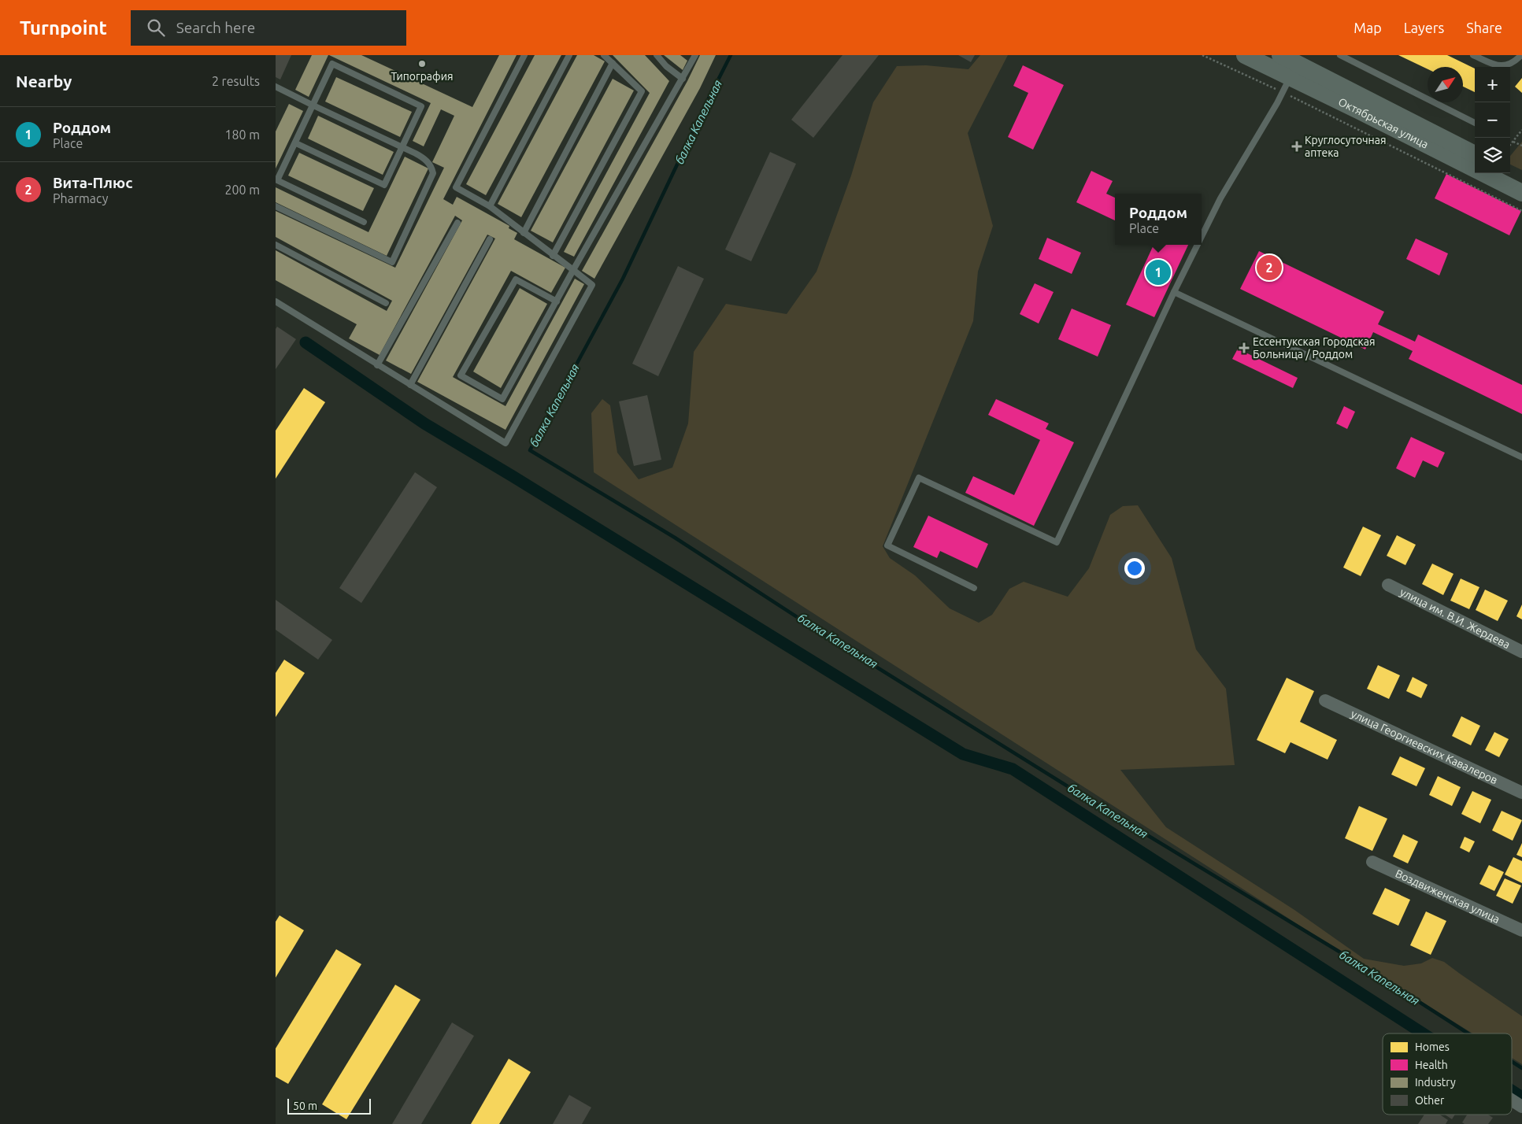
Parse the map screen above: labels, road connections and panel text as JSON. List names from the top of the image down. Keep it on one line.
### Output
{"streets":{"main road":["Октябрьская улица"],"street":["улица им. В.И. Жердева","улица Георгиевских Кавалеров","Воздвиженская улица"]},"water":["балка Капельная"],"places":{"other":["Типография"],"health":["Круглосуточная аптека","Ессентукская Городская Больница / Роддом"]},"legend":["Homes","Health","Industry","Other"],"scale_bar":"50 m","north":"top right","page":{"header":"Turnpoint","search":"Search here","nav":["Map","Layers","Share"],"heading":["Nearby","2 results"],"map_buttons":["+","−"],"list":[{"mark":"1","name":"Роддом","note":"Place","value":"180 m"},{"mark":"2","name":"Вита-Плюс","note":"Pharmacy","value":"200 m"}],"popup":["Роддом","Place"],"pins":["2","1"],"scale":"50 m"}}
